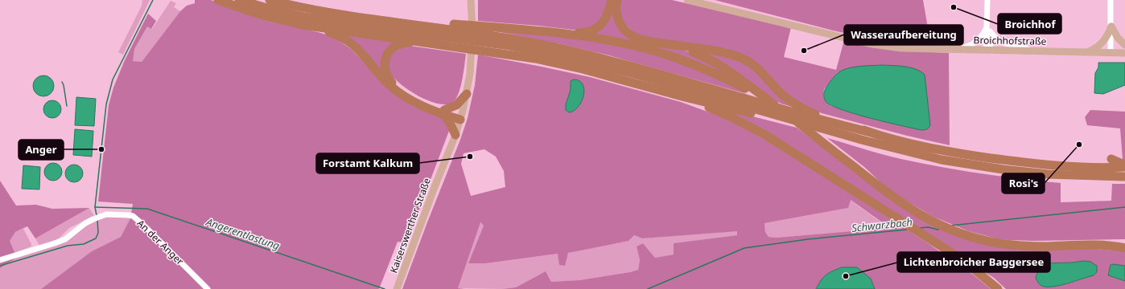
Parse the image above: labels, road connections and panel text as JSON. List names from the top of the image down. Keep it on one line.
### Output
{"streets":{"main road":["Broichhofstraße","Kaiserswerther Straße"],"street":["An der Anger"]},"water":["Schwarzbach","Angerentlastung"],"places":["Broichhof","Wasseraufbereitung","Rosi's","Anger","Forstamt Kalkum","Lichtenbroicher Baggersee"]}
